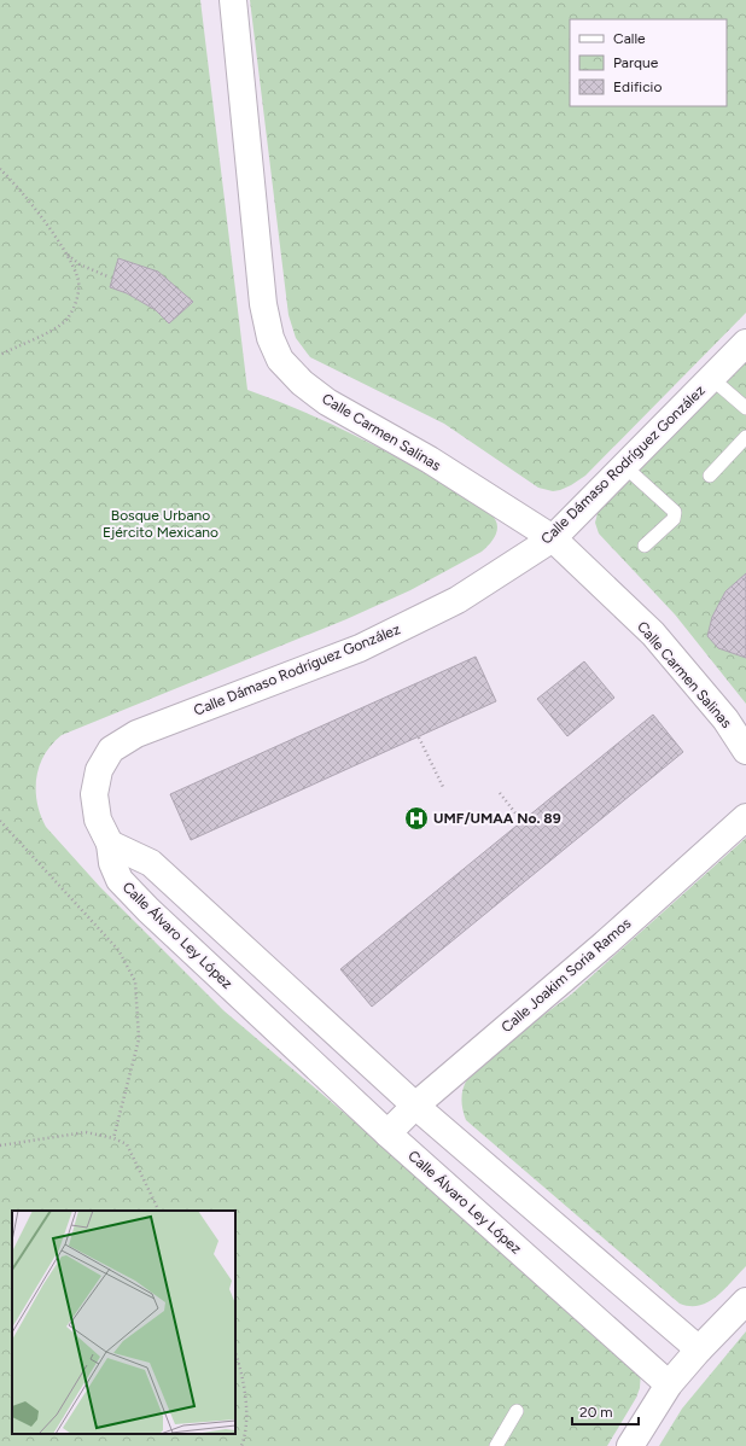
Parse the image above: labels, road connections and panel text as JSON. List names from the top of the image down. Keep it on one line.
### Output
{"streets":{"street":["Calle Carmen Salinas","Calle Dámaso Rodríguez González","Calle Álvaro Ley López","Calle Joakim Soria Ramos"]},"crossings":[["Calle Carmen Salinas","Calle Dámaso Rodríguez González"],["Calle Dámaso Rodríguez González","Calle Álvaro Ley López"],["Calle Álvaro Ley López","Calle Joakim Soria Ramos"]],"parks":["Bosque Urbano Ejército Mexicano"],"places":{"hospital":["UMF/UMAA No. 89"]},"legend":["Calle","Parque","Edificio"],"scale_bar":"20 m"}
